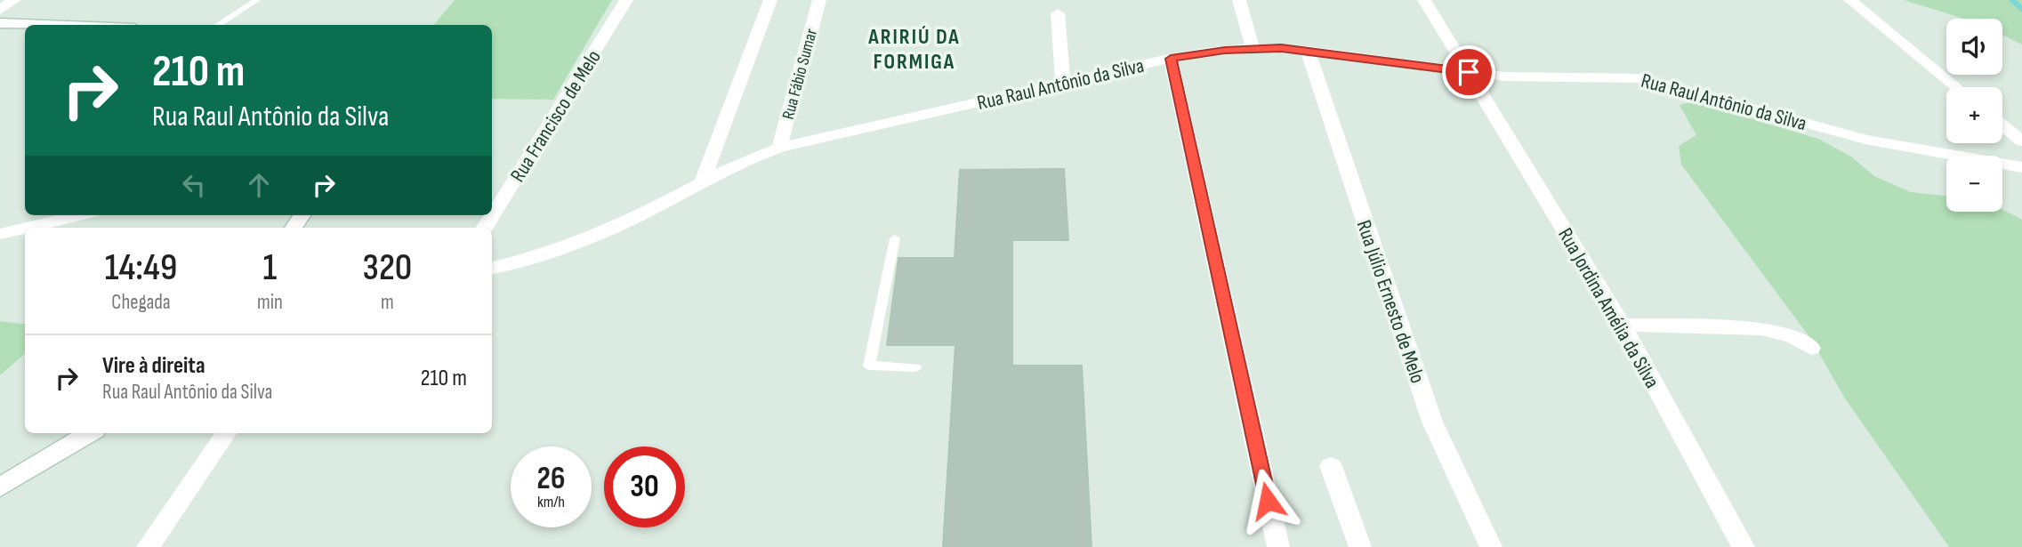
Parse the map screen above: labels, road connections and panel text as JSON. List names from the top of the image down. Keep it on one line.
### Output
{"streets":{"street":["Rua Fábio Sumar","Rua Raul Antônio da Silva","Rua Francisco de Melo","Rua Júlio Ernesto de Melo","Rua Jordina Amélia da Silva"]},"crossings":[["Rua Fábio Sumar","Rua Raul Antônio da Silva"],["Rua Raul Antônio da Silva","Rua Júlio Ernesto de Melo"],["Rua Raul Antônio da Silva","Rua Jordina Amélia da Silva"]],"districts":["ARIRIÚ DA FORMIGA"],"page":{"map_buttons":["+","−"],"turn":["210 m","Rua Raul Antônio da Silva"],"eta":["14:49","Chegada","1","min","320","m"],"list":[{"name":"Vire à direita","note":"Rua Raul Antônio da Silva","value":"210 m"}],"speed":"26 km/h","limit":"30"}}
